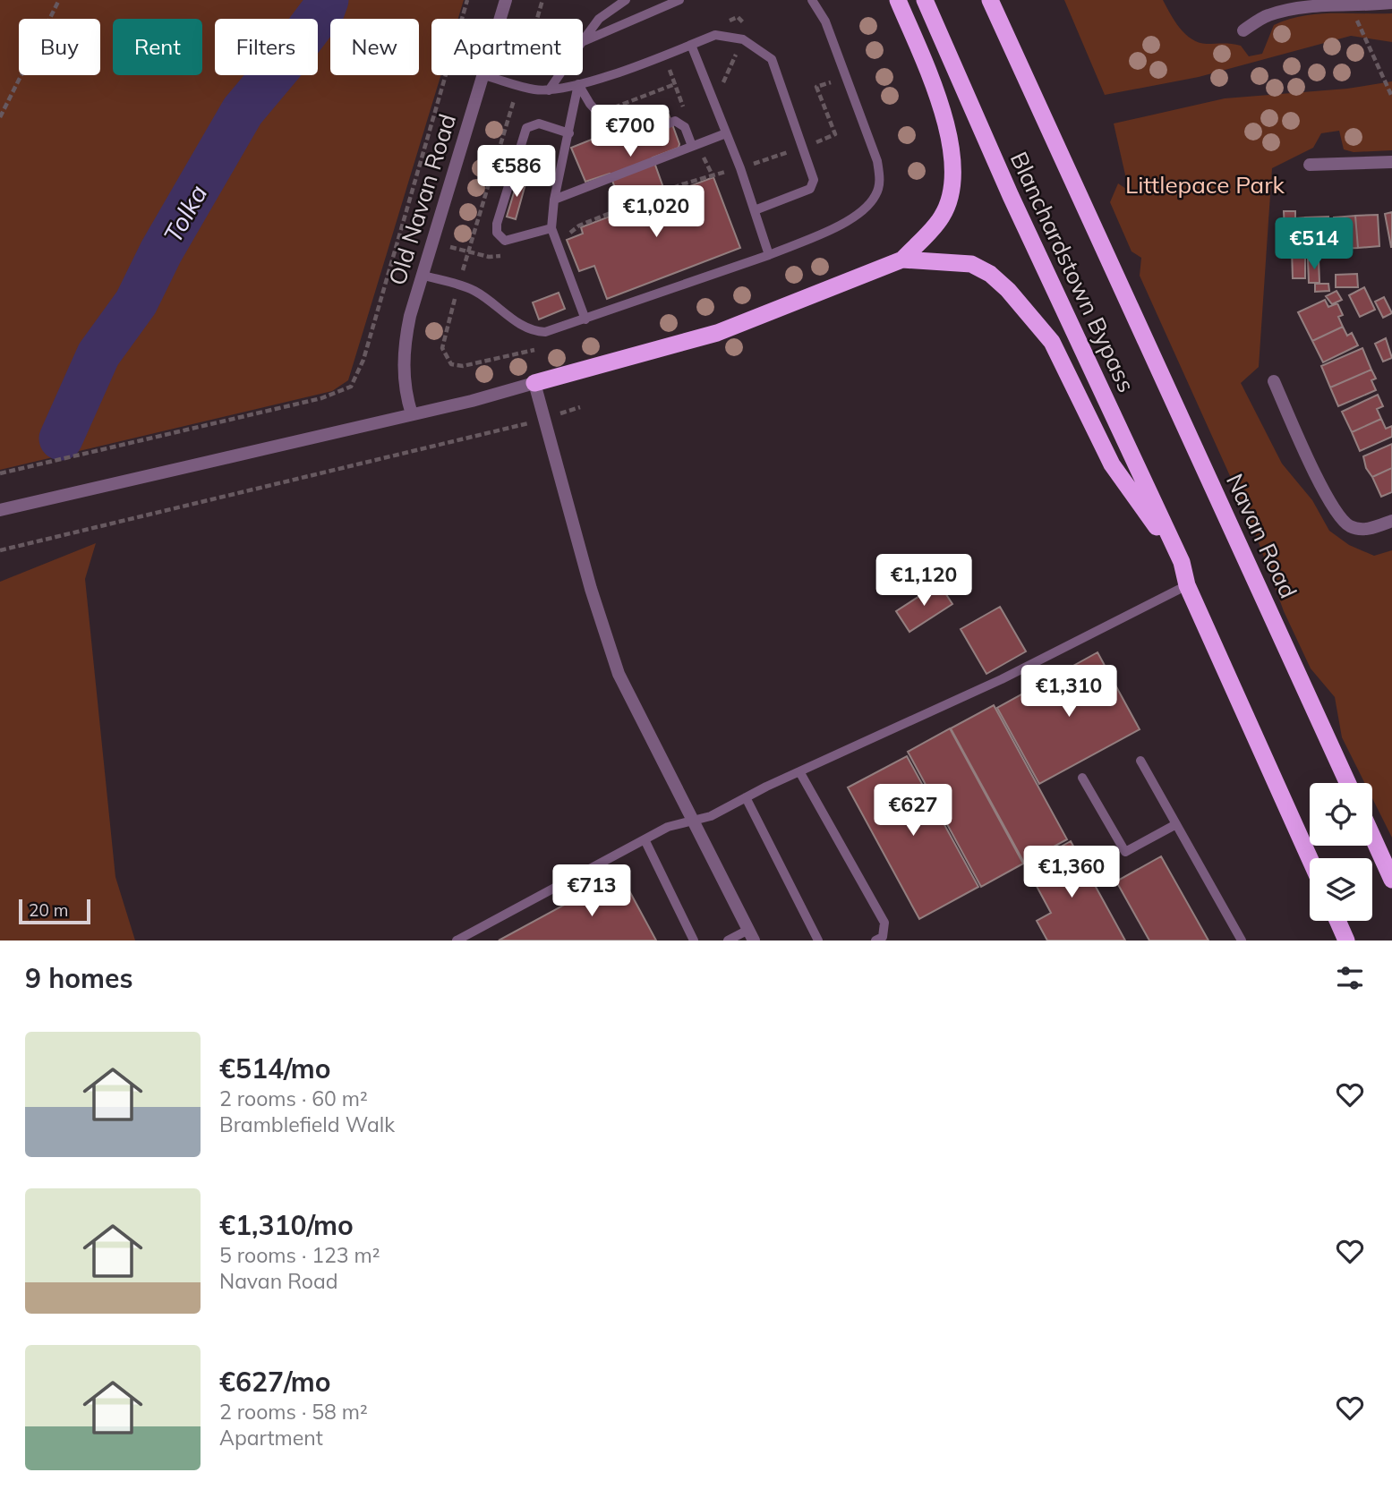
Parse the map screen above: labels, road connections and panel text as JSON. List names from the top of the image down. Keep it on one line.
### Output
{"streets":{"highway":["Blanchardstown Bypass","Navan Road"],"street":["Old Navan Road"]},"crossings":[["Blanchardstown Bypass","Navan Road"]],"water":["Tolka"],"parks":["Littlepace Park"],"scale_bar":"20 m","page":{"chip":["Buy","Rent","Filters","New","Apartment"],"price":["€700","€586","€1,020","€514","€1,120","€1,310","€627","€1,360","€713"],"scale":"20 m","heading":"9 homes","list":[{"name":"€514/mo","note":"2 rooms · 60 m² · Bramblefield Walk"},{"name":"€1,310/mo","note":"5 rooms · 123 m² · Navan Road"},{"name":"€627/mo","note":"2 rooms · 58 m² · Apartment"}]}}
